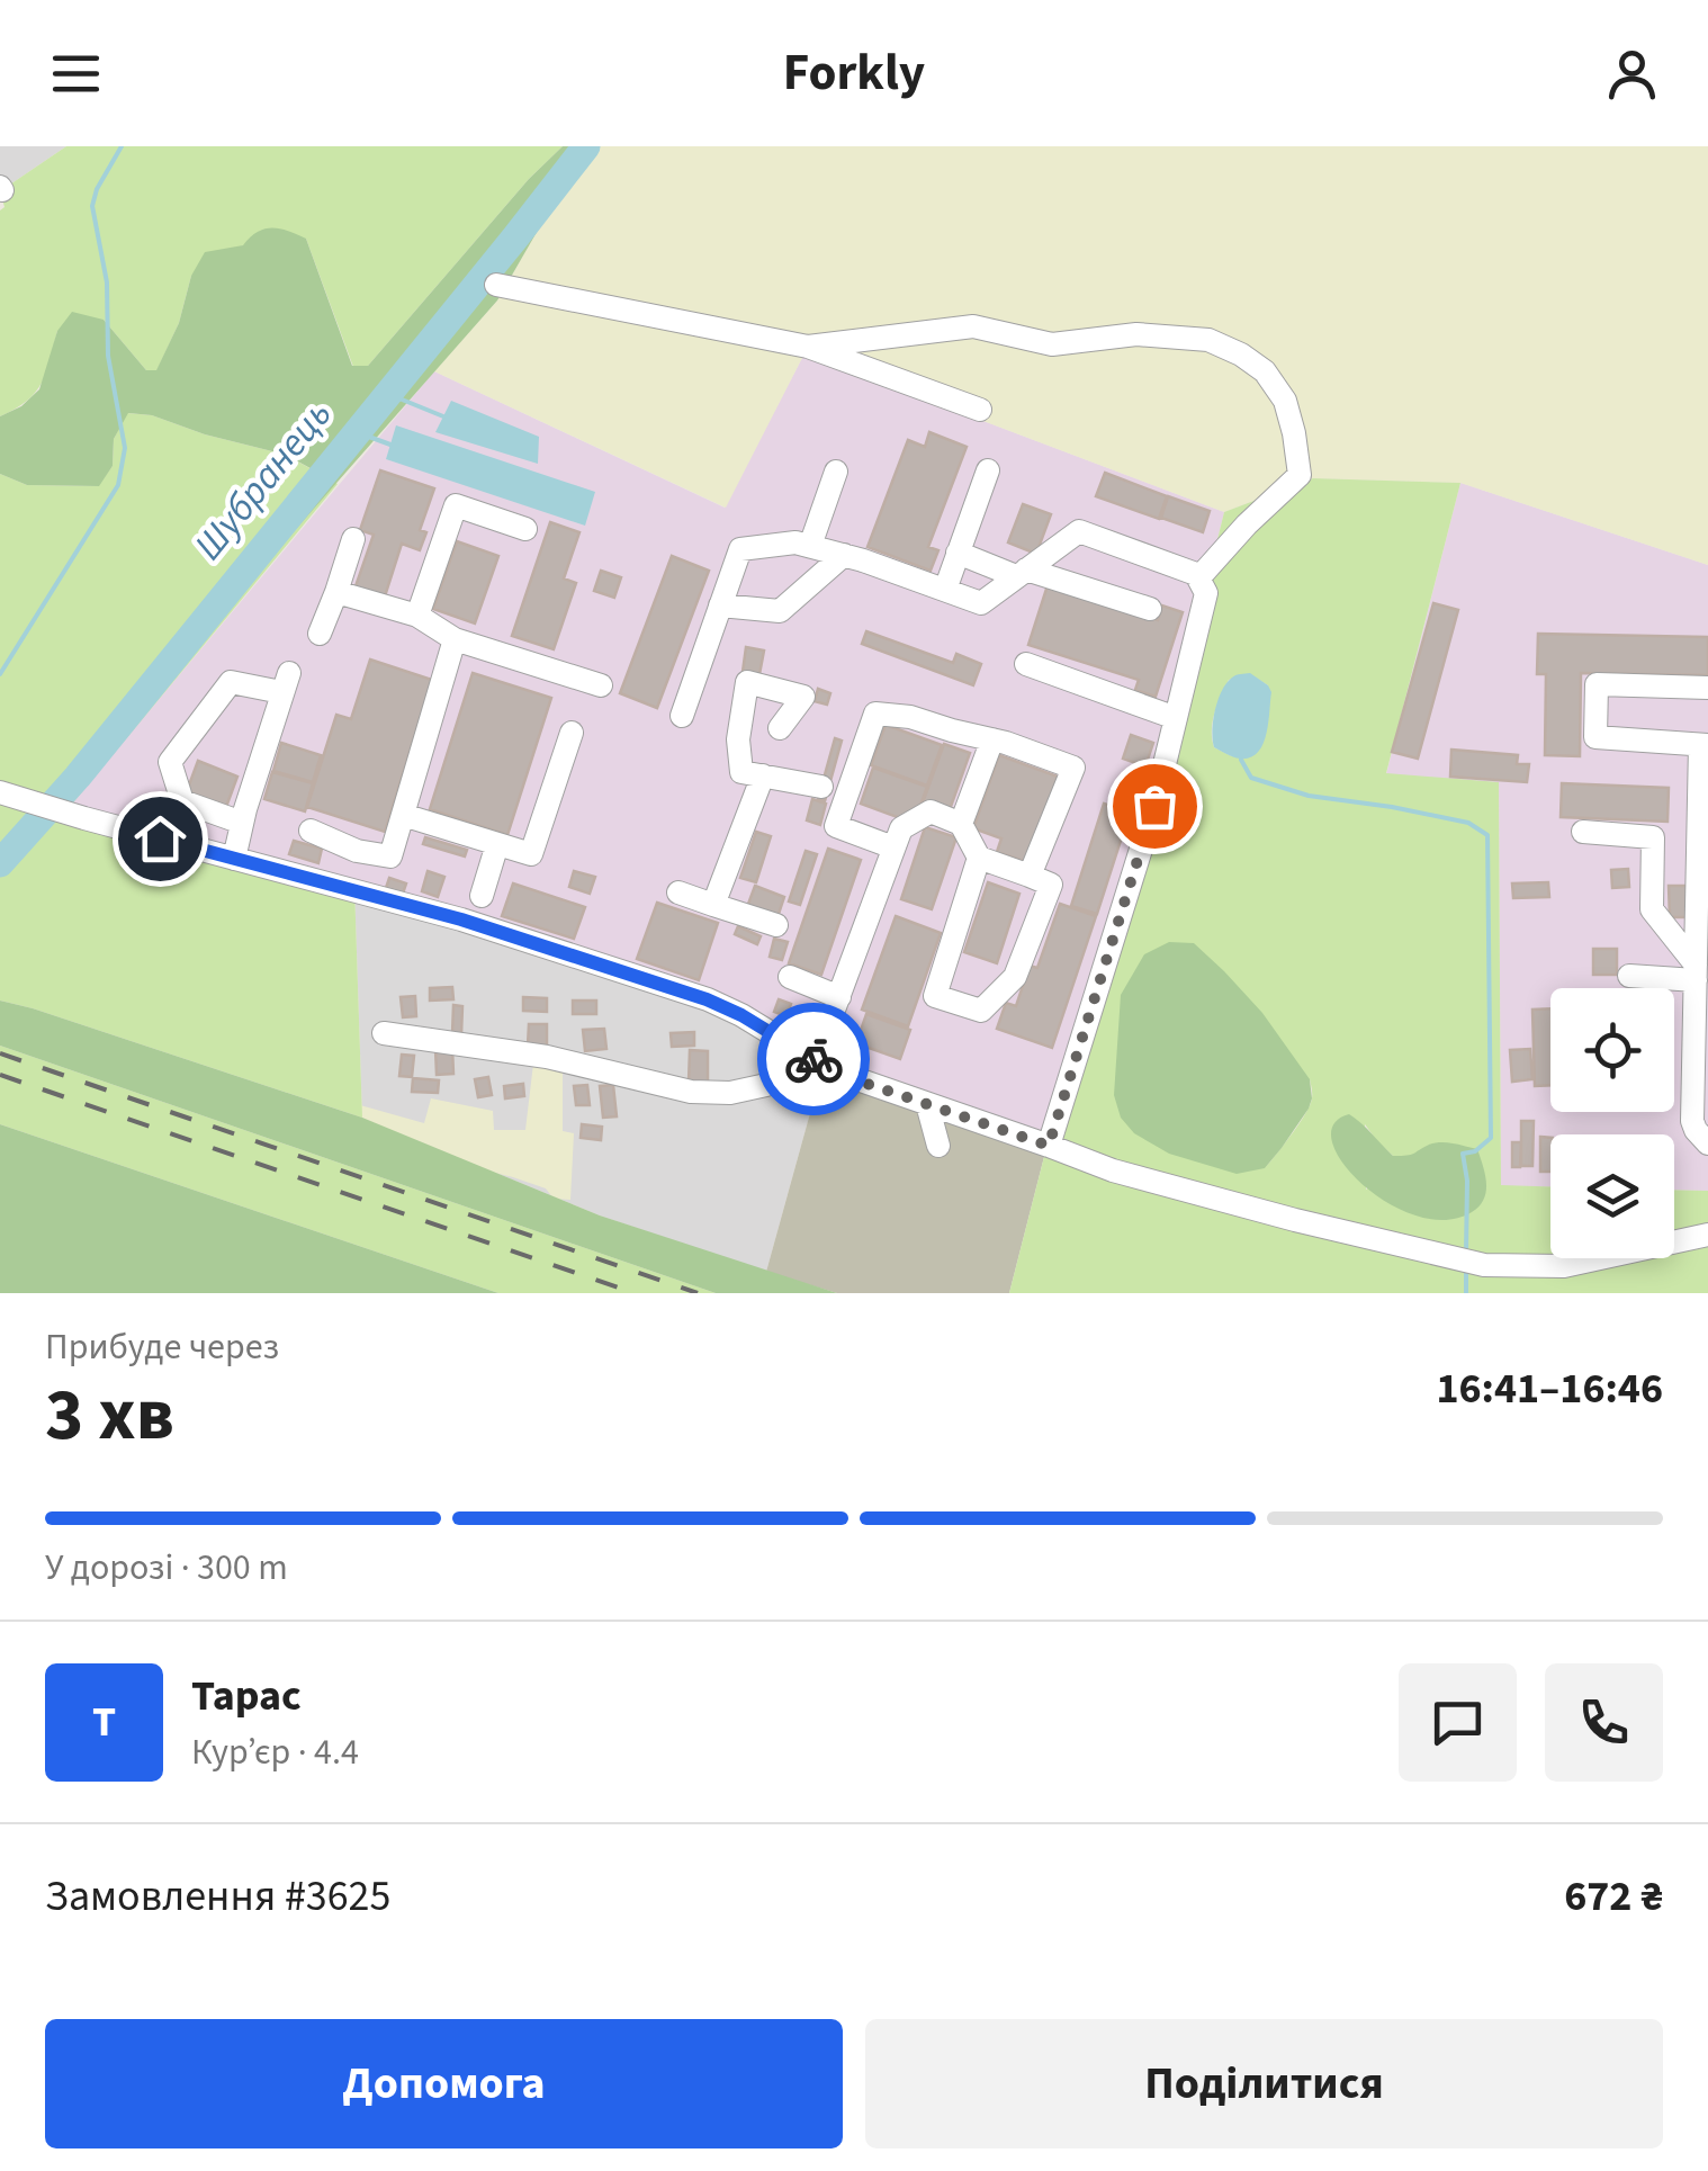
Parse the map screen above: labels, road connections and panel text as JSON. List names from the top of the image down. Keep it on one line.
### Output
{"water":["Шубранець"],"page":{"header":"Forkly","heading":["3 хв","Прибуде через","16:41–16:46"],"panel":["Тарас","Кур’єр · 4.4","Замовлення #3625","672 ₴"],"bar":"У дорозі · 300 m","round":"Т","buttons":["Допомога","Поділитися"]}}
